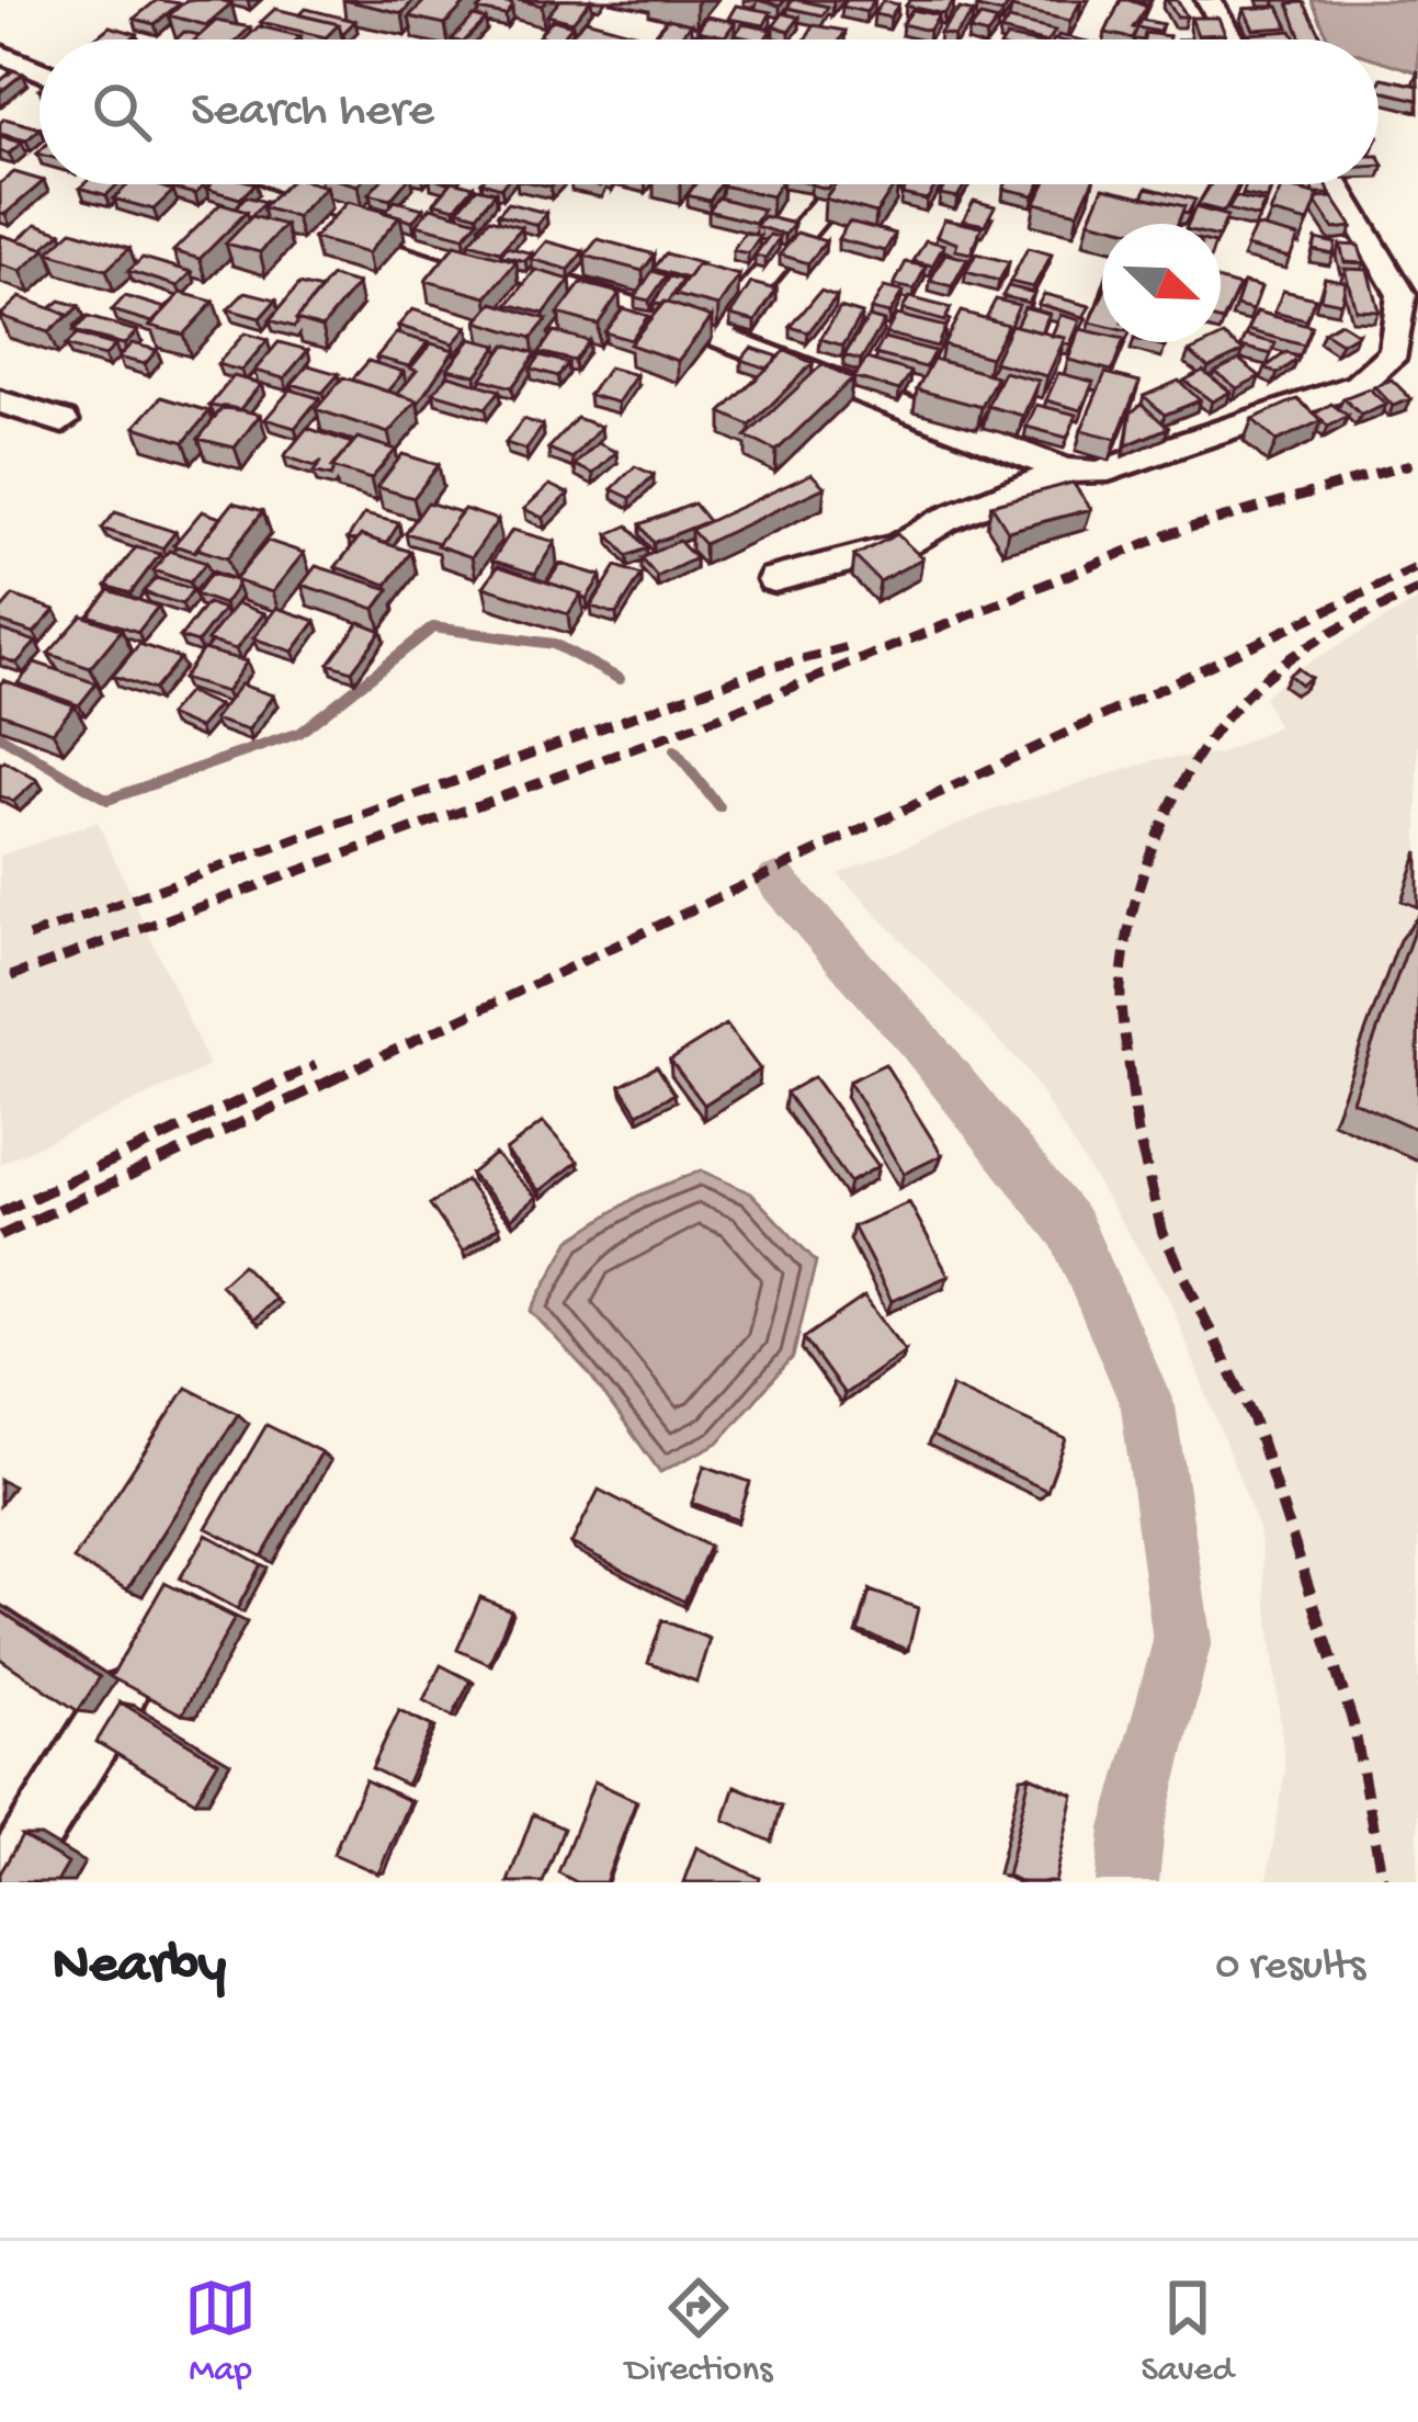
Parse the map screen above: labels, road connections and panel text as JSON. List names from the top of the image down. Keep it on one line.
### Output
{"north":"bottom right","page":{"search":"Search here","heading":["Nearby","0 results"],"nav":["Map","Directions","Saved"]}}
